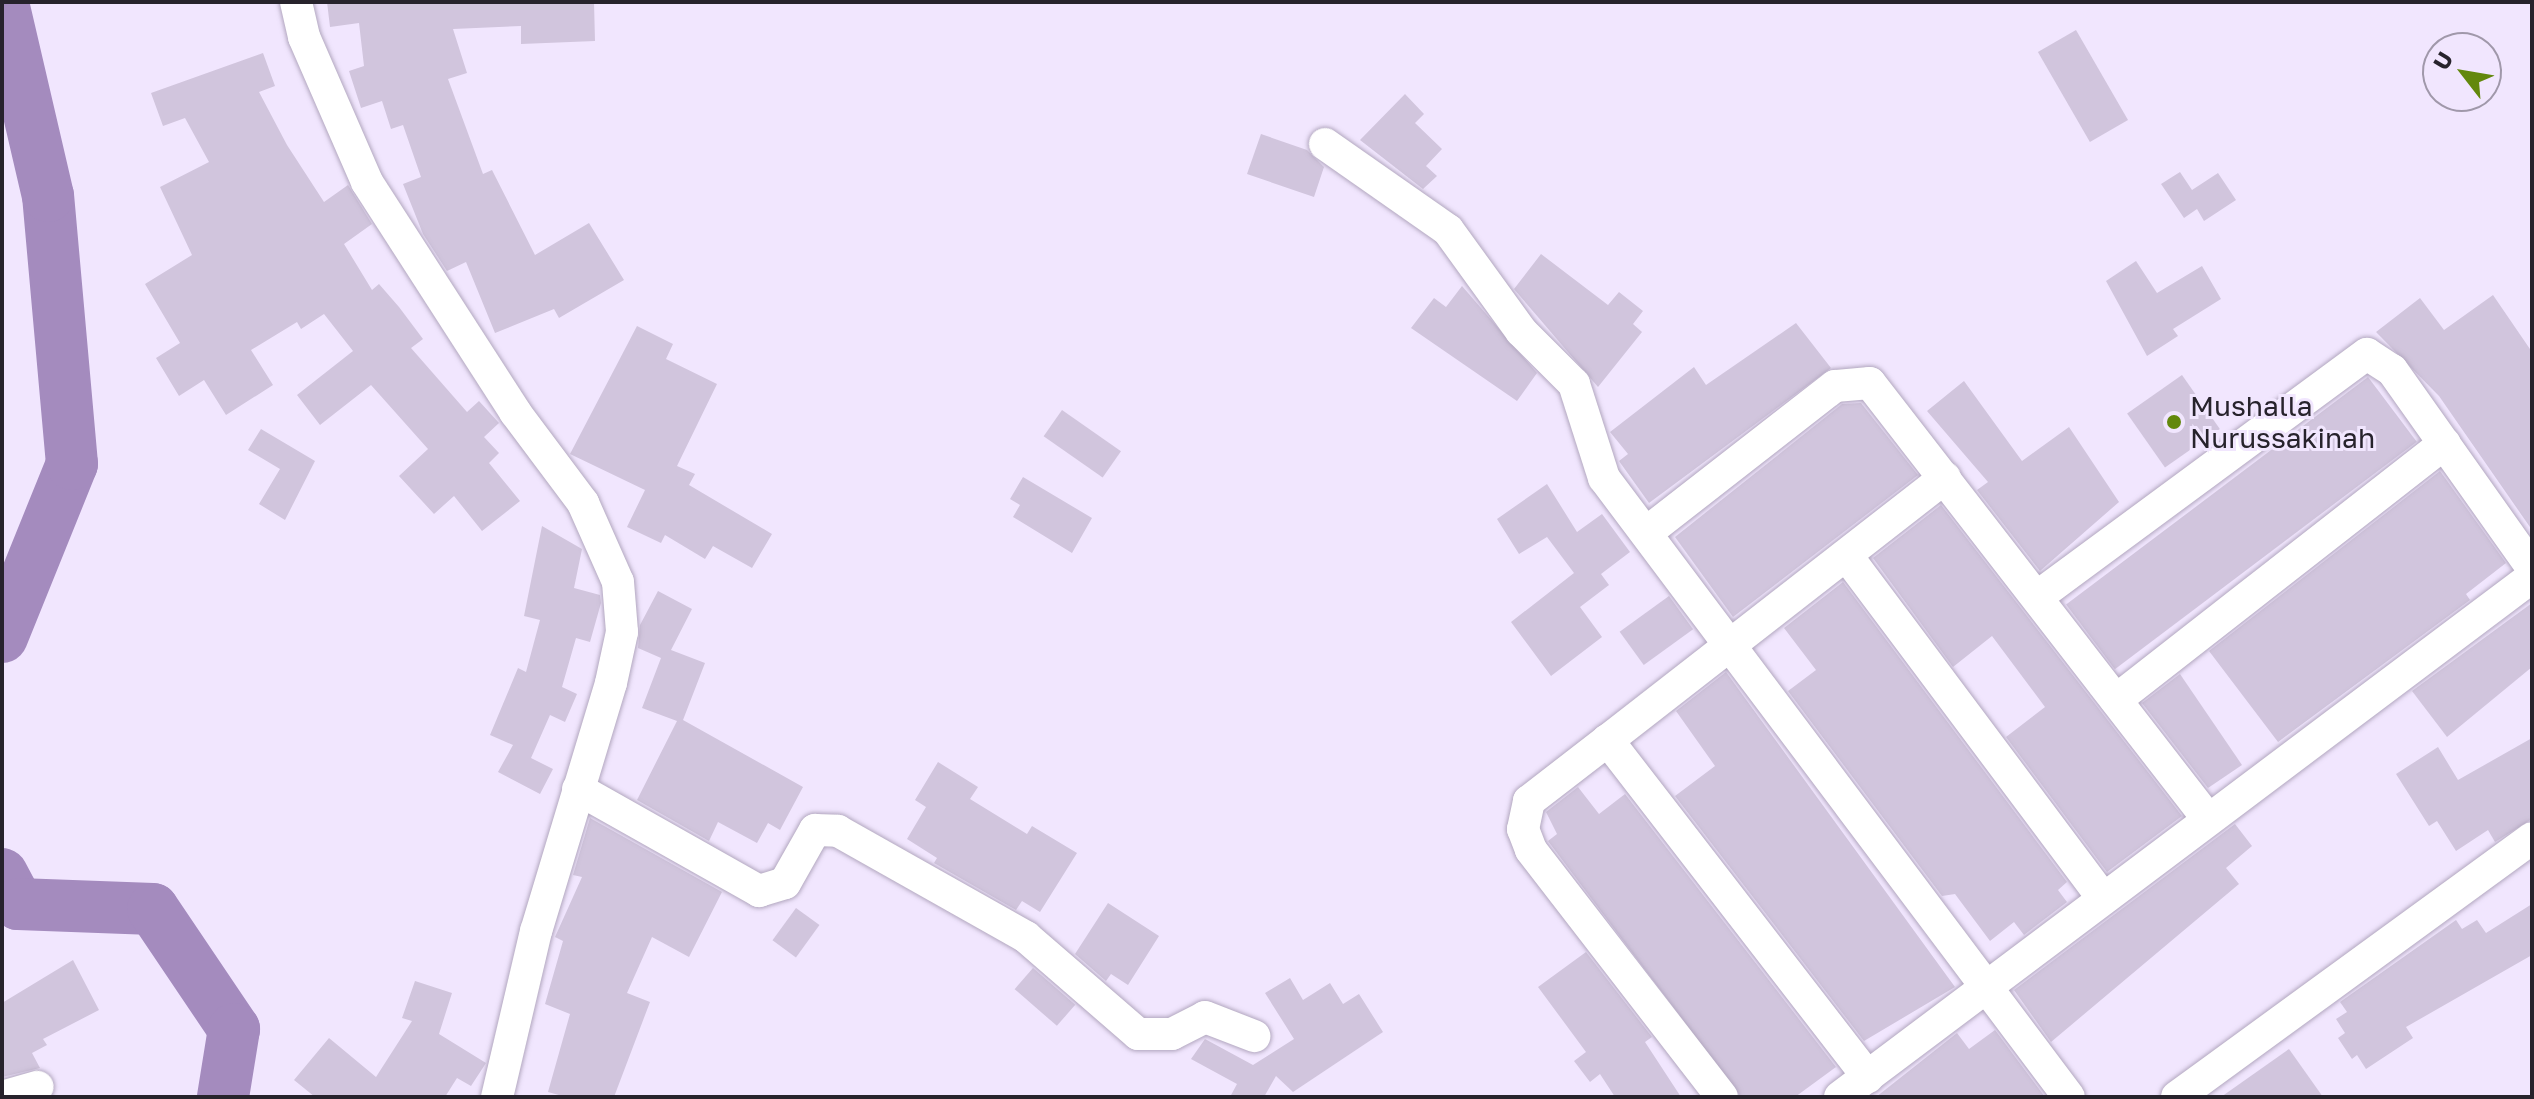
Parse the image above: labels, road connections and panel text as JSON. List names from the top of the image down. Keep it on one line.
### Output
{"places":["Mushalla Nurussakinah"],"north":"top left"}
